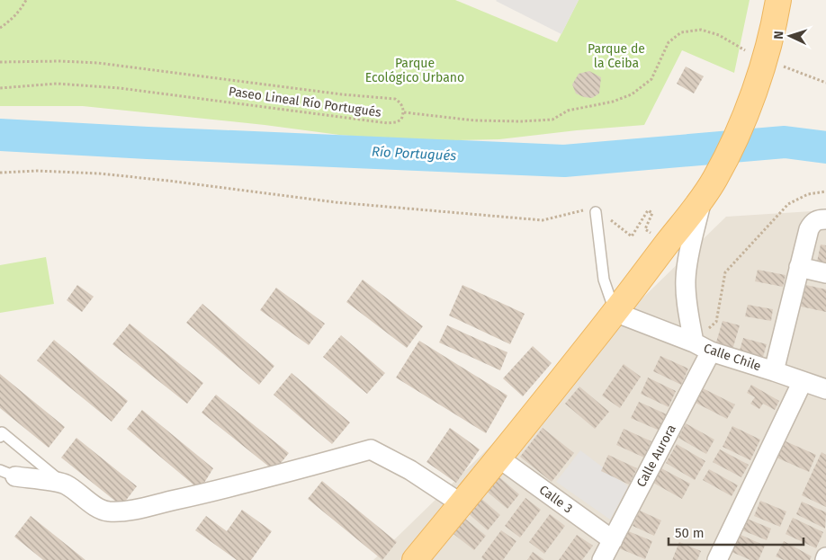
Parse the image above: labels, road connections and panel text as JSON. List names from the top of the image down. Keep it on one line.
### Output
{"streets":{"street":["Calle Chile","Calle Aurora","Calle 3"],"path":["Paseo Lineal Río Portugués"]},"crossings":[["Calle Chile","Calle Aurora"],["Calle Aurora","Calle 3"]],"water":["Río Portugués"],"parks":["Parque de la Ceiba","Parque Ecológico Urbano"],"scale_bar":"50 m","north":"left"}
